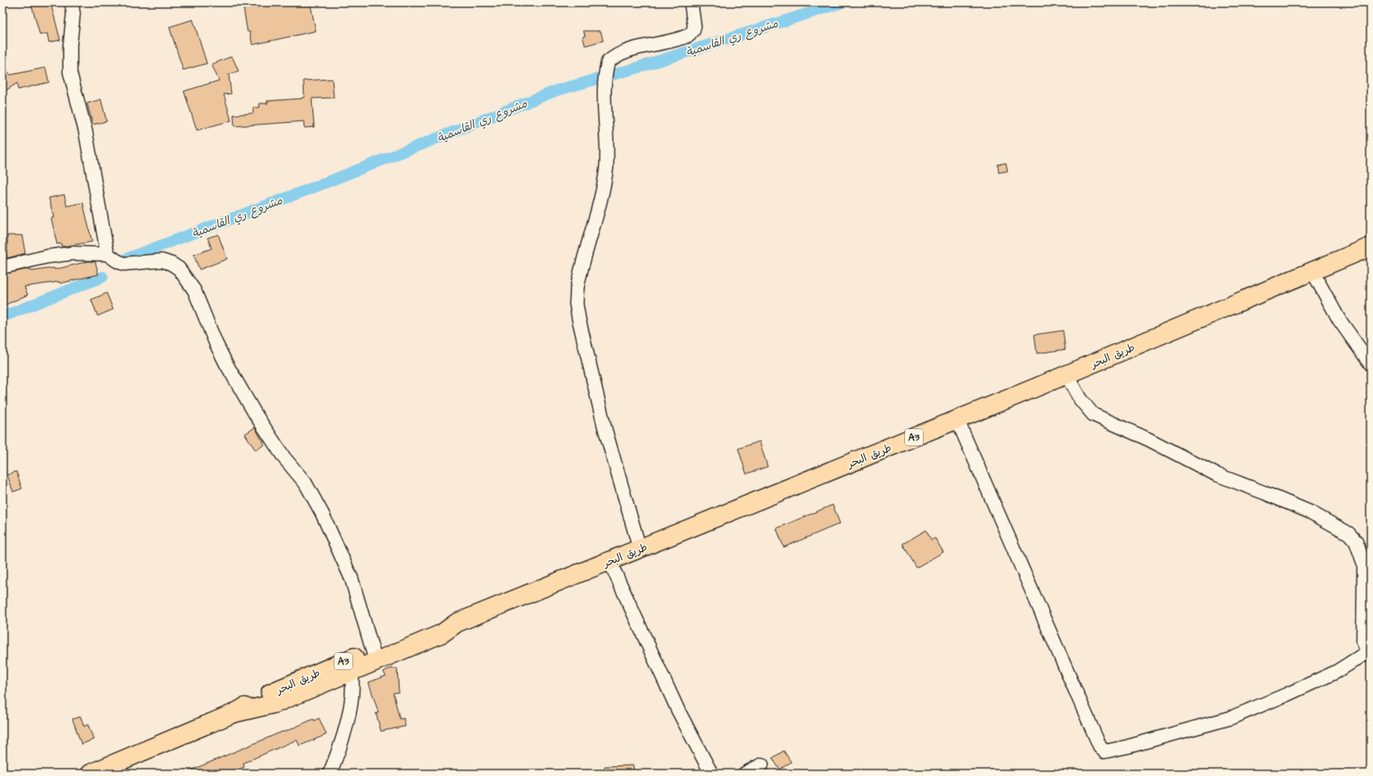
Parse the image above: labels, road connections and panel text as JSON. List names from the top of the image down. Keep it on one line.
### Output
{"streets":{"highway":["طريق البحر","A3"]},"water":["مشروع ري القاسمية"]}
